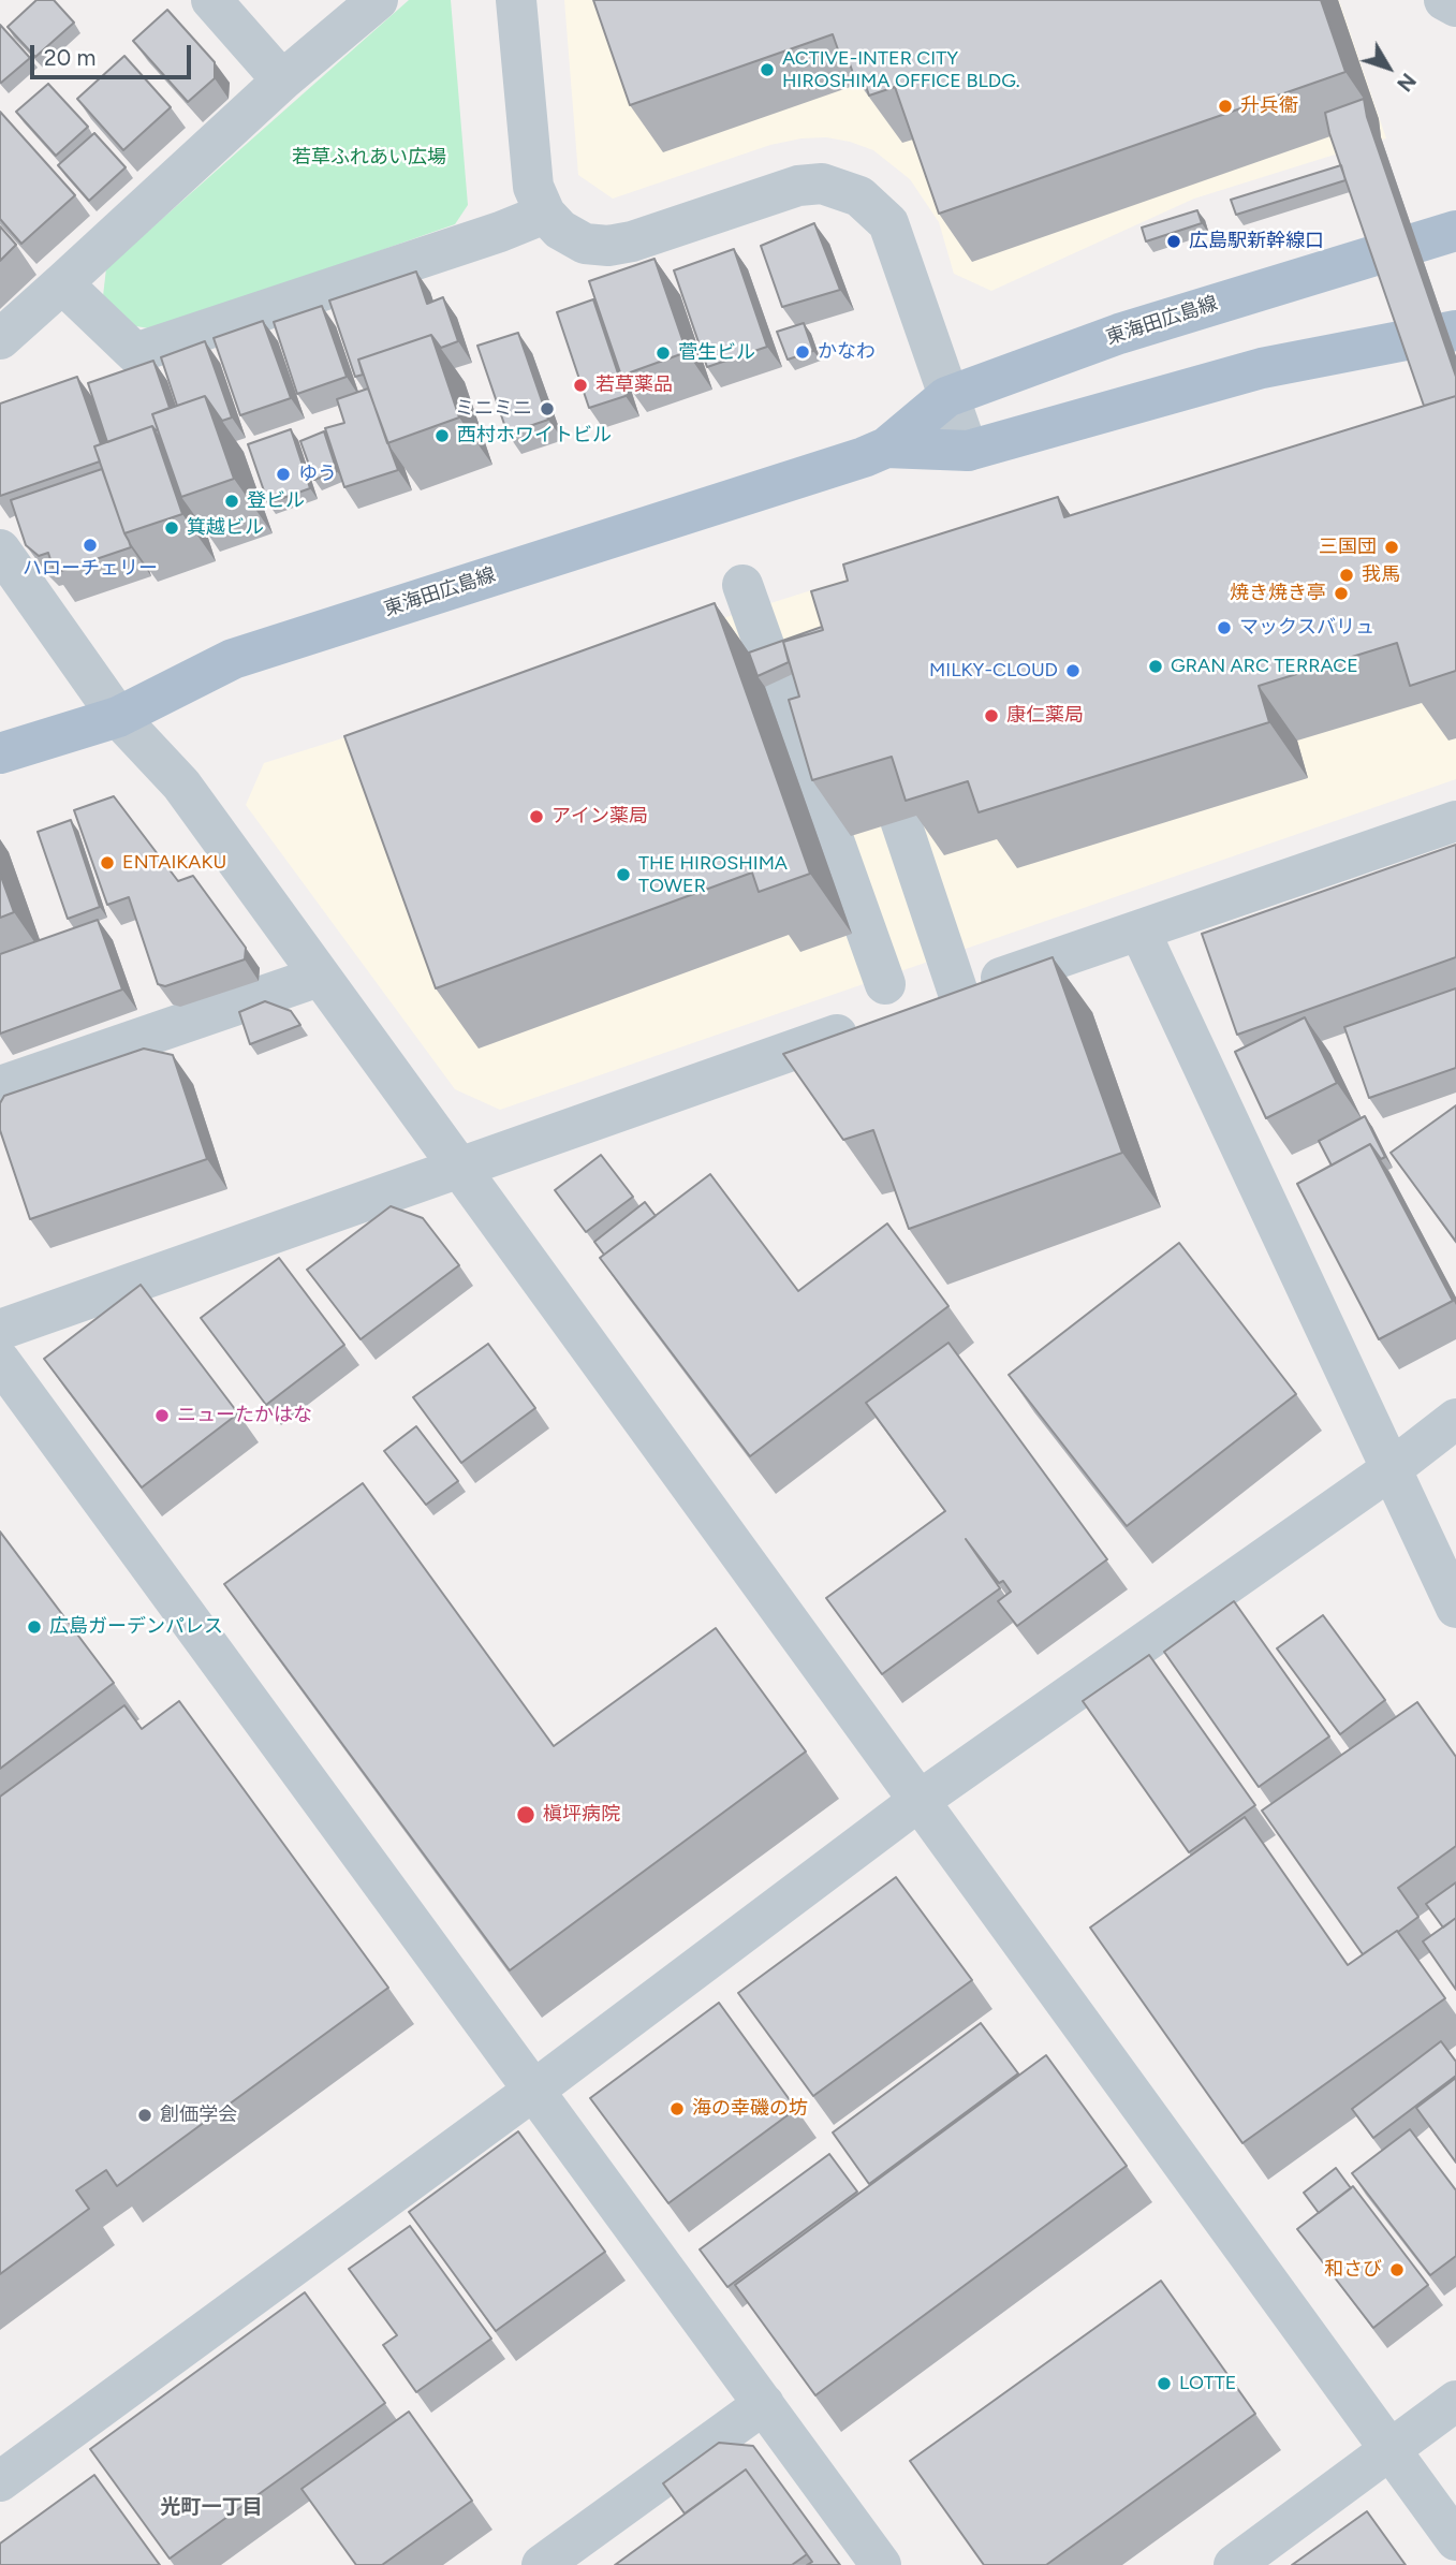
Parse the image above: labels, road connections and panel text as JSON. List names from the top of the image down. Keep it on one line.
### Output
{"streets":{"main road":["東海田広島線"]},"districts":["光町一丁目"],"parks":["若草ふれあい広場"],"places":["ACTIVE-INTER CITY HIROSHIMA OFFICE BLDG.","升兵衞","広島駅新幹線口","かなわ","菅生ビル","若草薬品","ミニミニ","西村ホワイトビル","ゆう","登ビル","箕越ビル","ハローチェリー","三国団","我馬","焼き焼き亭","マックスバリュ","GRAN ARC TERRACE","MILKY-CLOUD","康仁薬局","アイン薬局","ENTAIKAKU","THE HIROSHIMA TOWER","ニューたかはな","広島ガーデンパレス","槇坪病院","海の幸磯の坊","創価学会","和さび","LOTTE"],"scale_bar":"20 m","north":"bottom right"}
